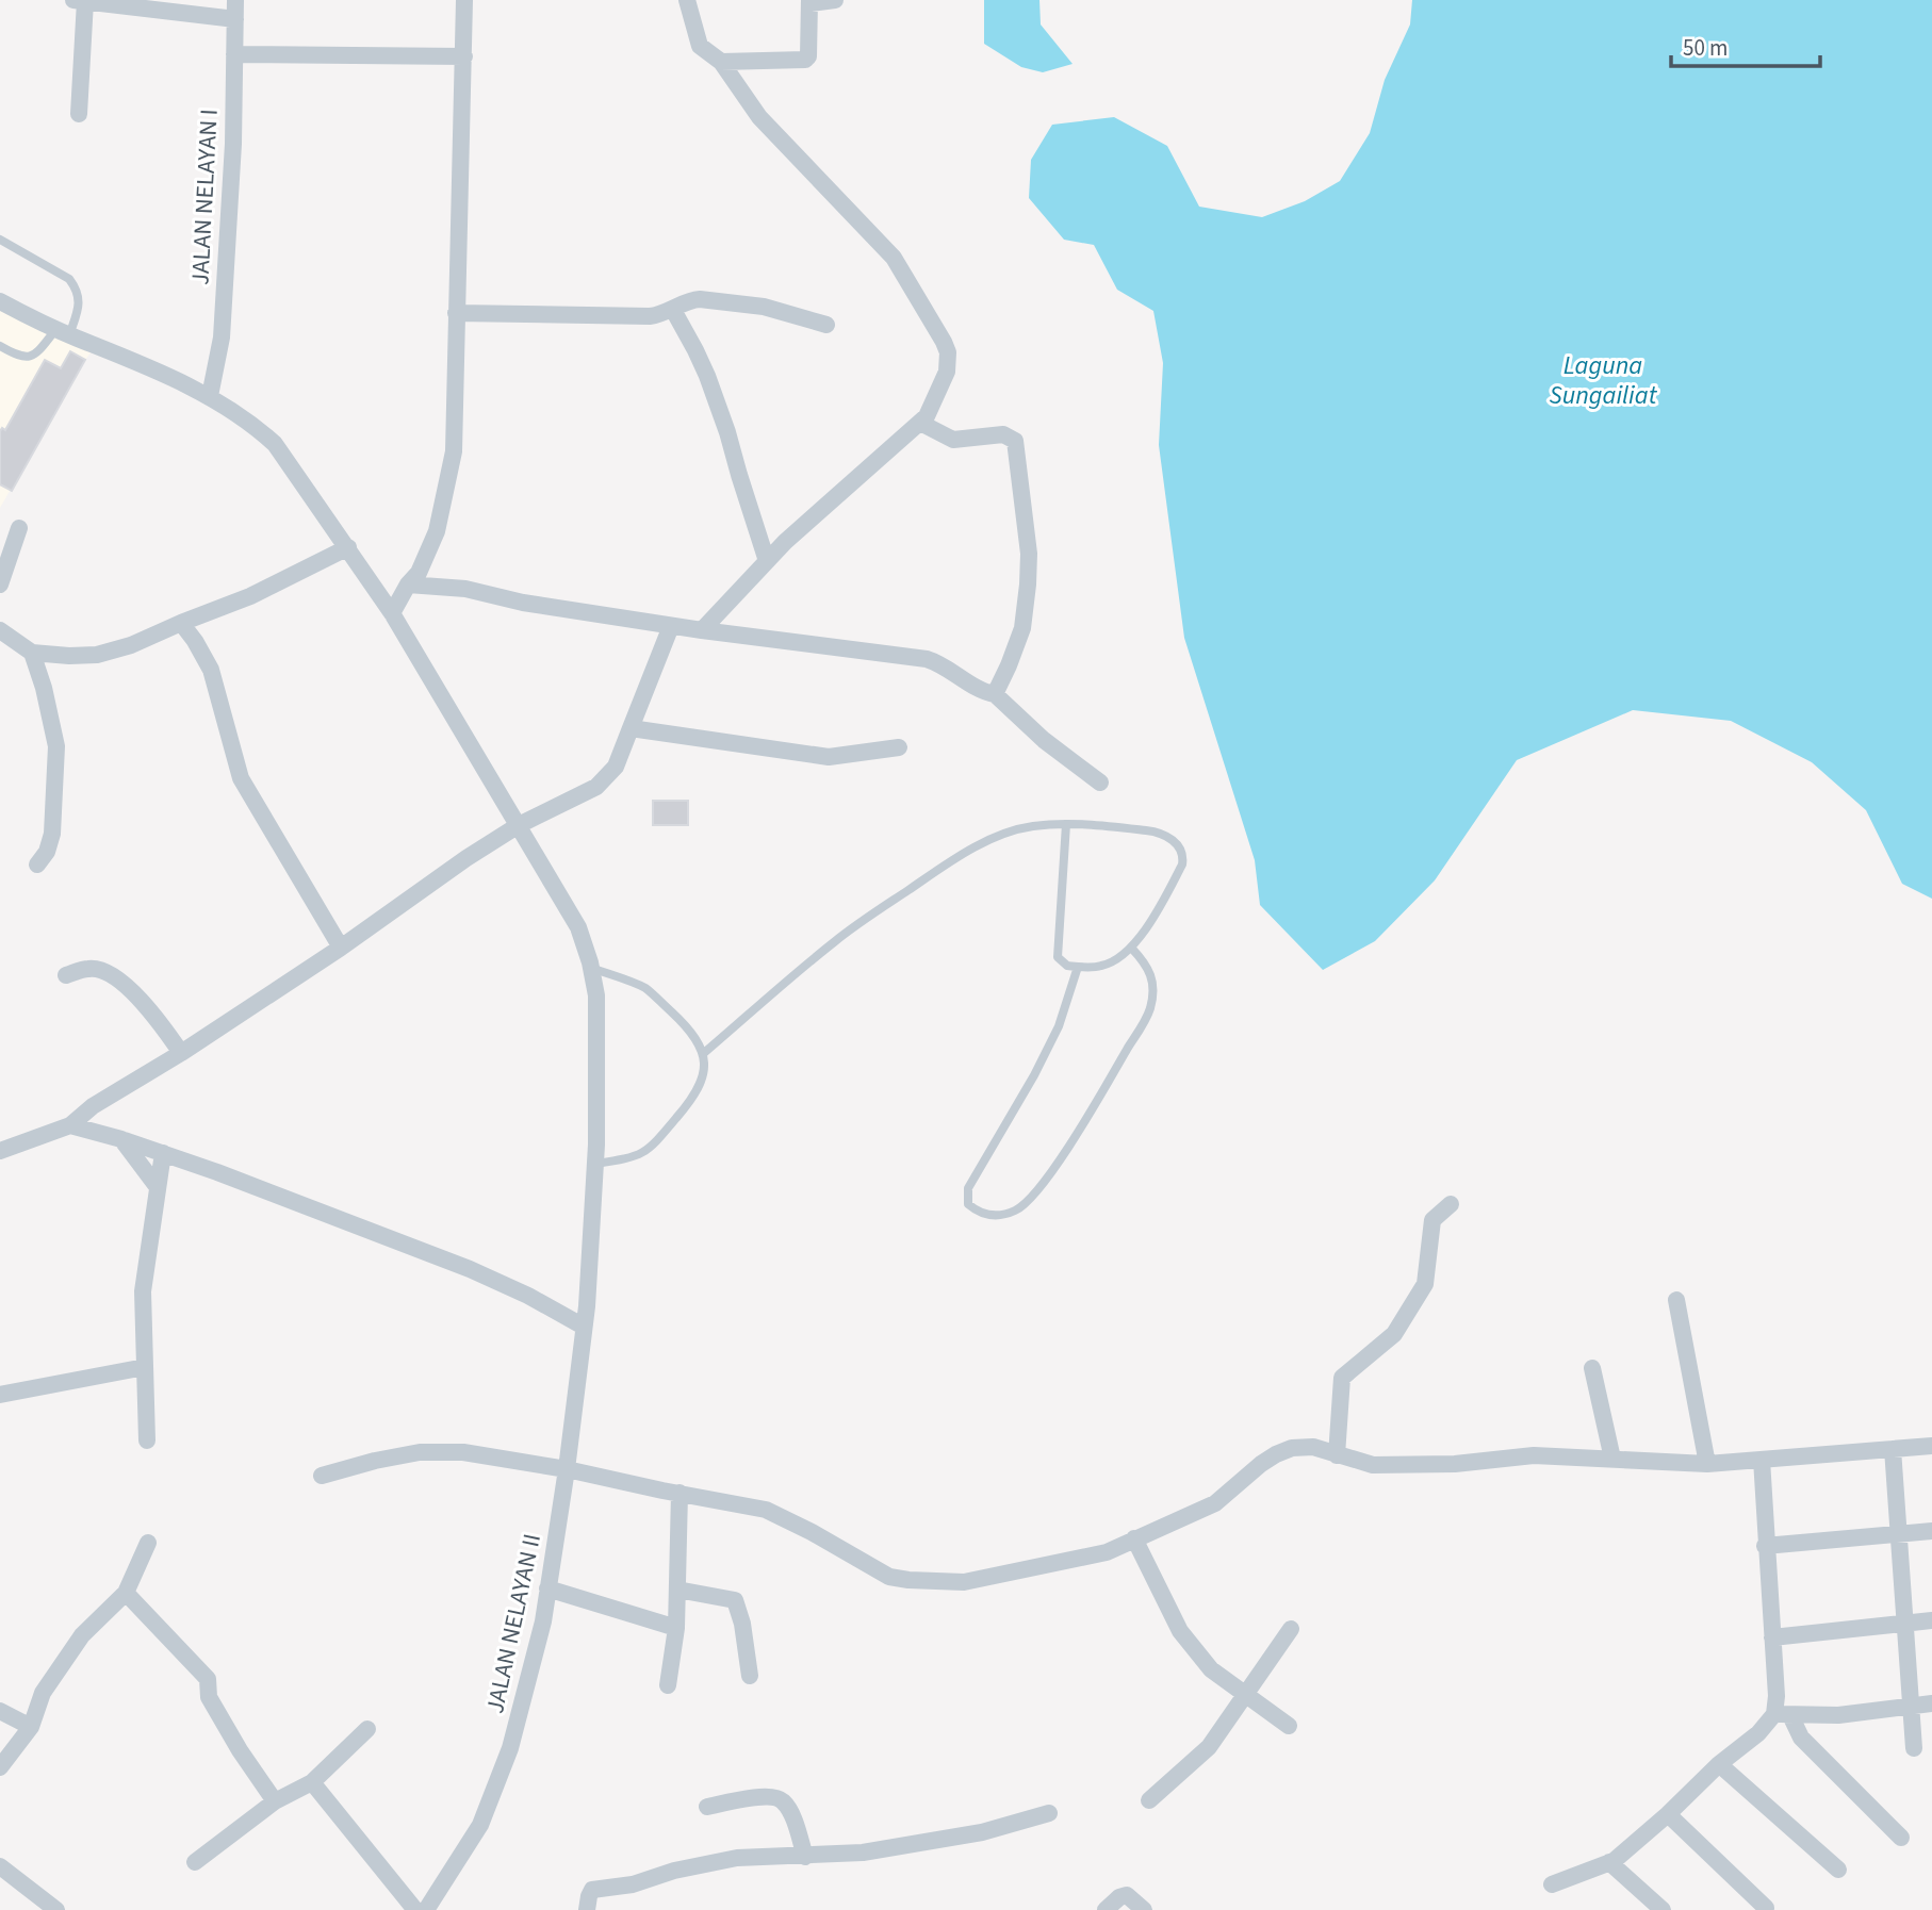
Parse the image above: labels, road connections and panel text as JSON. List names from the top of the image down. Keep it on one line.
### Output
{"streets":{"street":["JALAN NELAYAN I","JALAN NELAYAN II"]},"crossings":[["JALAN NELAYAN I","JALAN NELAYAN II"]],"water":["Laguna Sungailiat"],"scale_bar":"50 m"}
